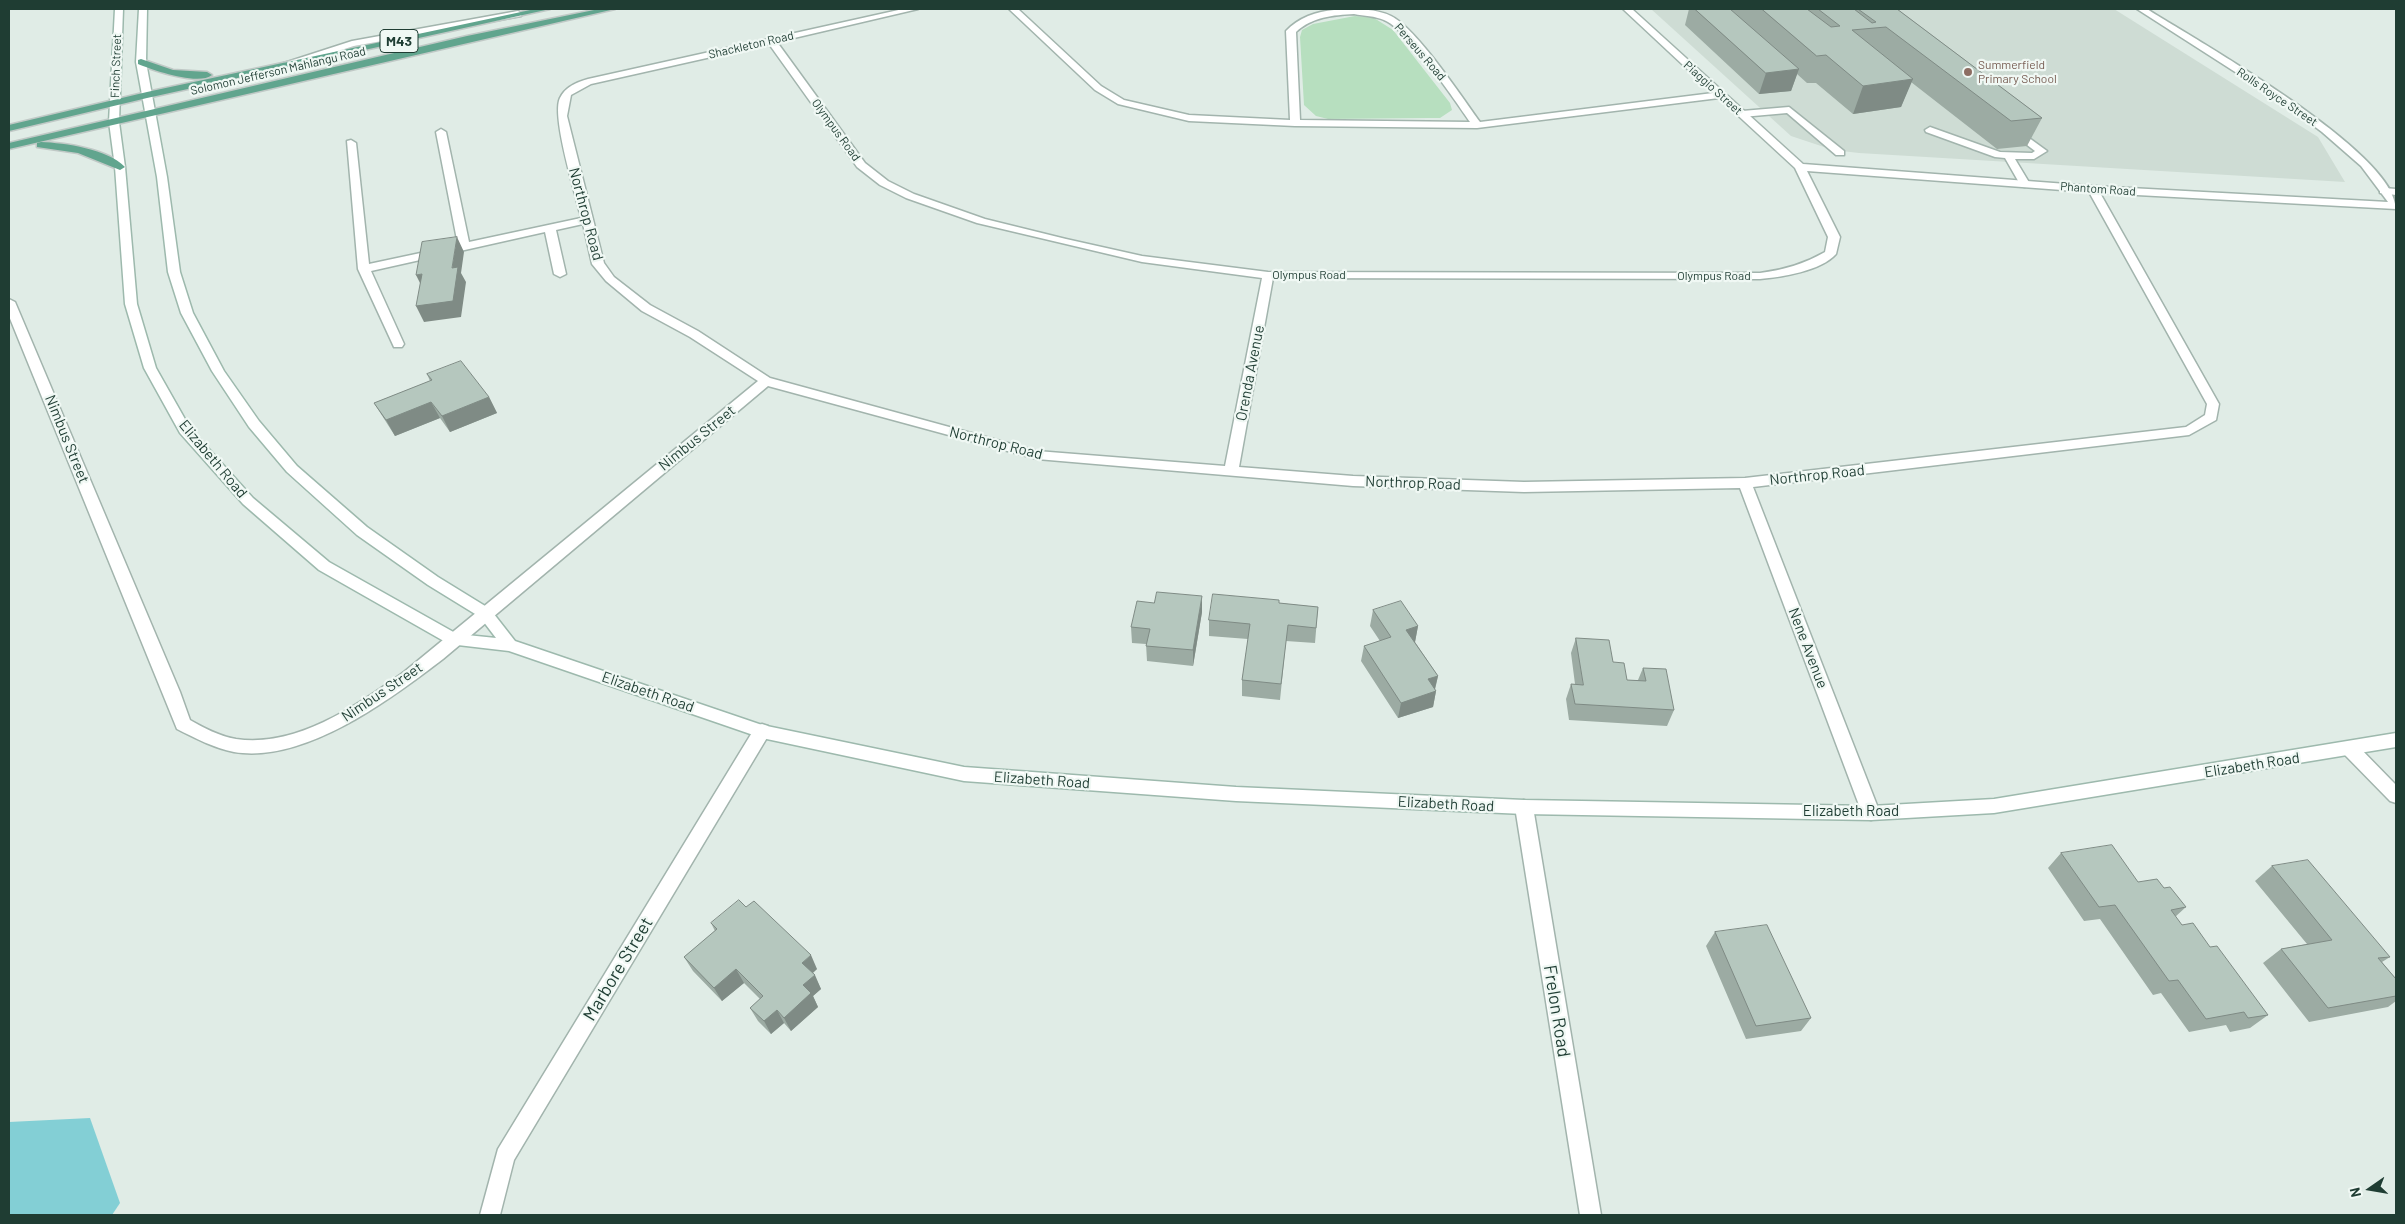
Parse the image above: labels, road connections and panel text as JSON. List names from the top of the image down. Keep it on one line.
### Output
{"streets":{"main road":["M43","Solomon Jefferson Mahlangu Road"],"street":["Shackleton Road","Perseus Road","Finch Street","Piaggio Street","Rolls Royce Street","Olympus Road","Phantom Road","Northrop Road","Orenda Avenue","Nimbus Street","Elizabeth Road","Nene Avenue","Marbore Street","Frelon Road"]},"crossings":[["Shackleton Road","Olympus Road"],["Shackleton Road","Northrop Road"],["Finch Street","Solomon Jefferson Mahlangu Road"],["Finch Street","Elizabeth Road"],["Solomon Jefferson Mahlangu Road","Elizabeth Road"],["Piaggio Street","Olympus Road"],["Piaggio Street","Phantom Road"],["Rolls Royce Street","Phantom Road"],["Olympus Road","Phantom Road"],["Olympus Road","Orenda Avenue"],["Phantom Road","Northrop Road"],["Northrop Road","Orenda Avenue"],["Northrop Road","Nimbus Street"],["Northrop Road","Nene Avenue"],["Nimbus Street","Elizabeth Road"],["Elizabeth Road","Nene Avenue"],["Elizabeth Road","Marbore Street"],["Elizabeth Road","Frelon Road"]],"places":["Summerfield Primary School"],"north":"left"}
